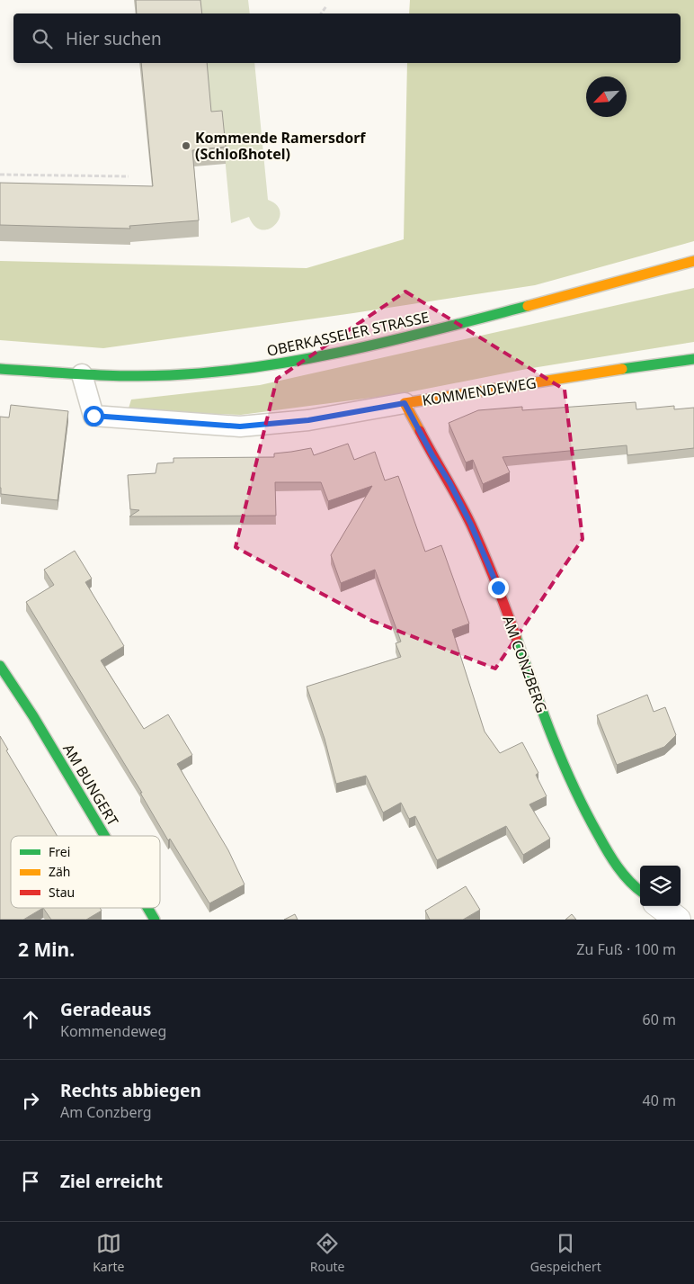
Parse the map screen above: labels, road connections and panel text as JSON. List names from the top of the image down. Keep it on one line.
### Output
{"streets":{"street":["OBERKASSELER STRASSE","KOMMENDEWEG","AM CONZBERG","AM BUNGERT"]},"crossings":[["OBERKASSELER STRASSE","KOMMENDEWEG"],["KOMMENDEWEG","AM CONZBERG"]],"places":["Kommende Ramersdorf (Schloßhotel)"],"legend":["Frei","Zäh","Stau"],"north":"bottom left","page":{"search":"Hier suchen","heading":["2 Min.","Zu Fuß · 100 m"],"list":[["Geradeaus","Kommendeweg","60 m"],["Rechts abbiegen","Am Conzberg","40 m"],"Ziel erreicht"],"nav":["Karte","Route","Gespeichert"]}}
